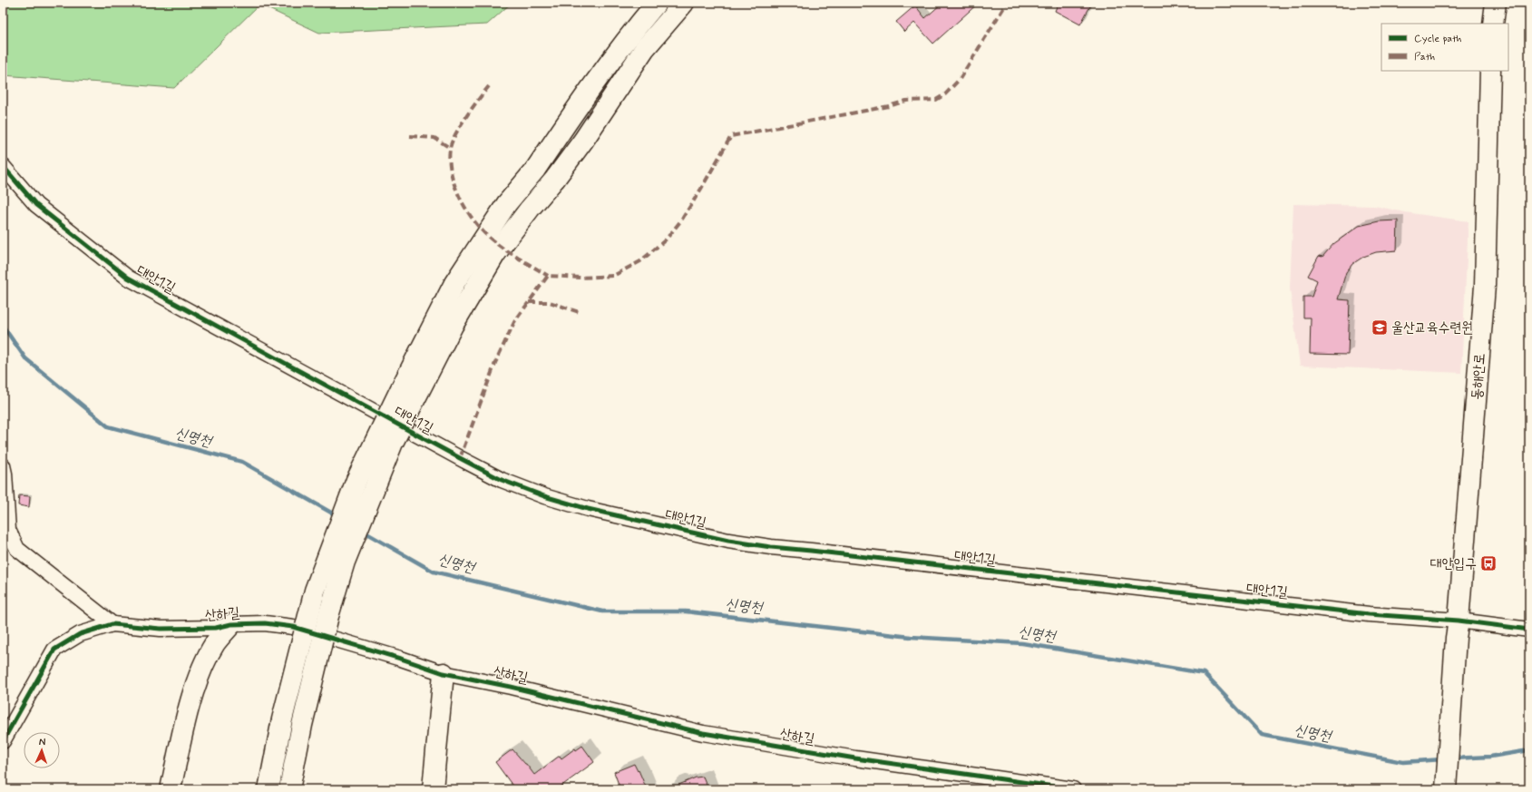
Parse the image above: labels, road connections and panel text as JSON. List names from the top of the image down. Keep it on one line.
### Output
{"streets":{"main road":["동해안로"],"street":["대안1길","산하길"]},"crossings":[["대안1길","동해안로"]],"water":["신명천"],"places":{"school or university":["울산교육수련원"],"bus stop":["대안입구"]},"legend":["Cycle path","Path"],"north":"top"}
